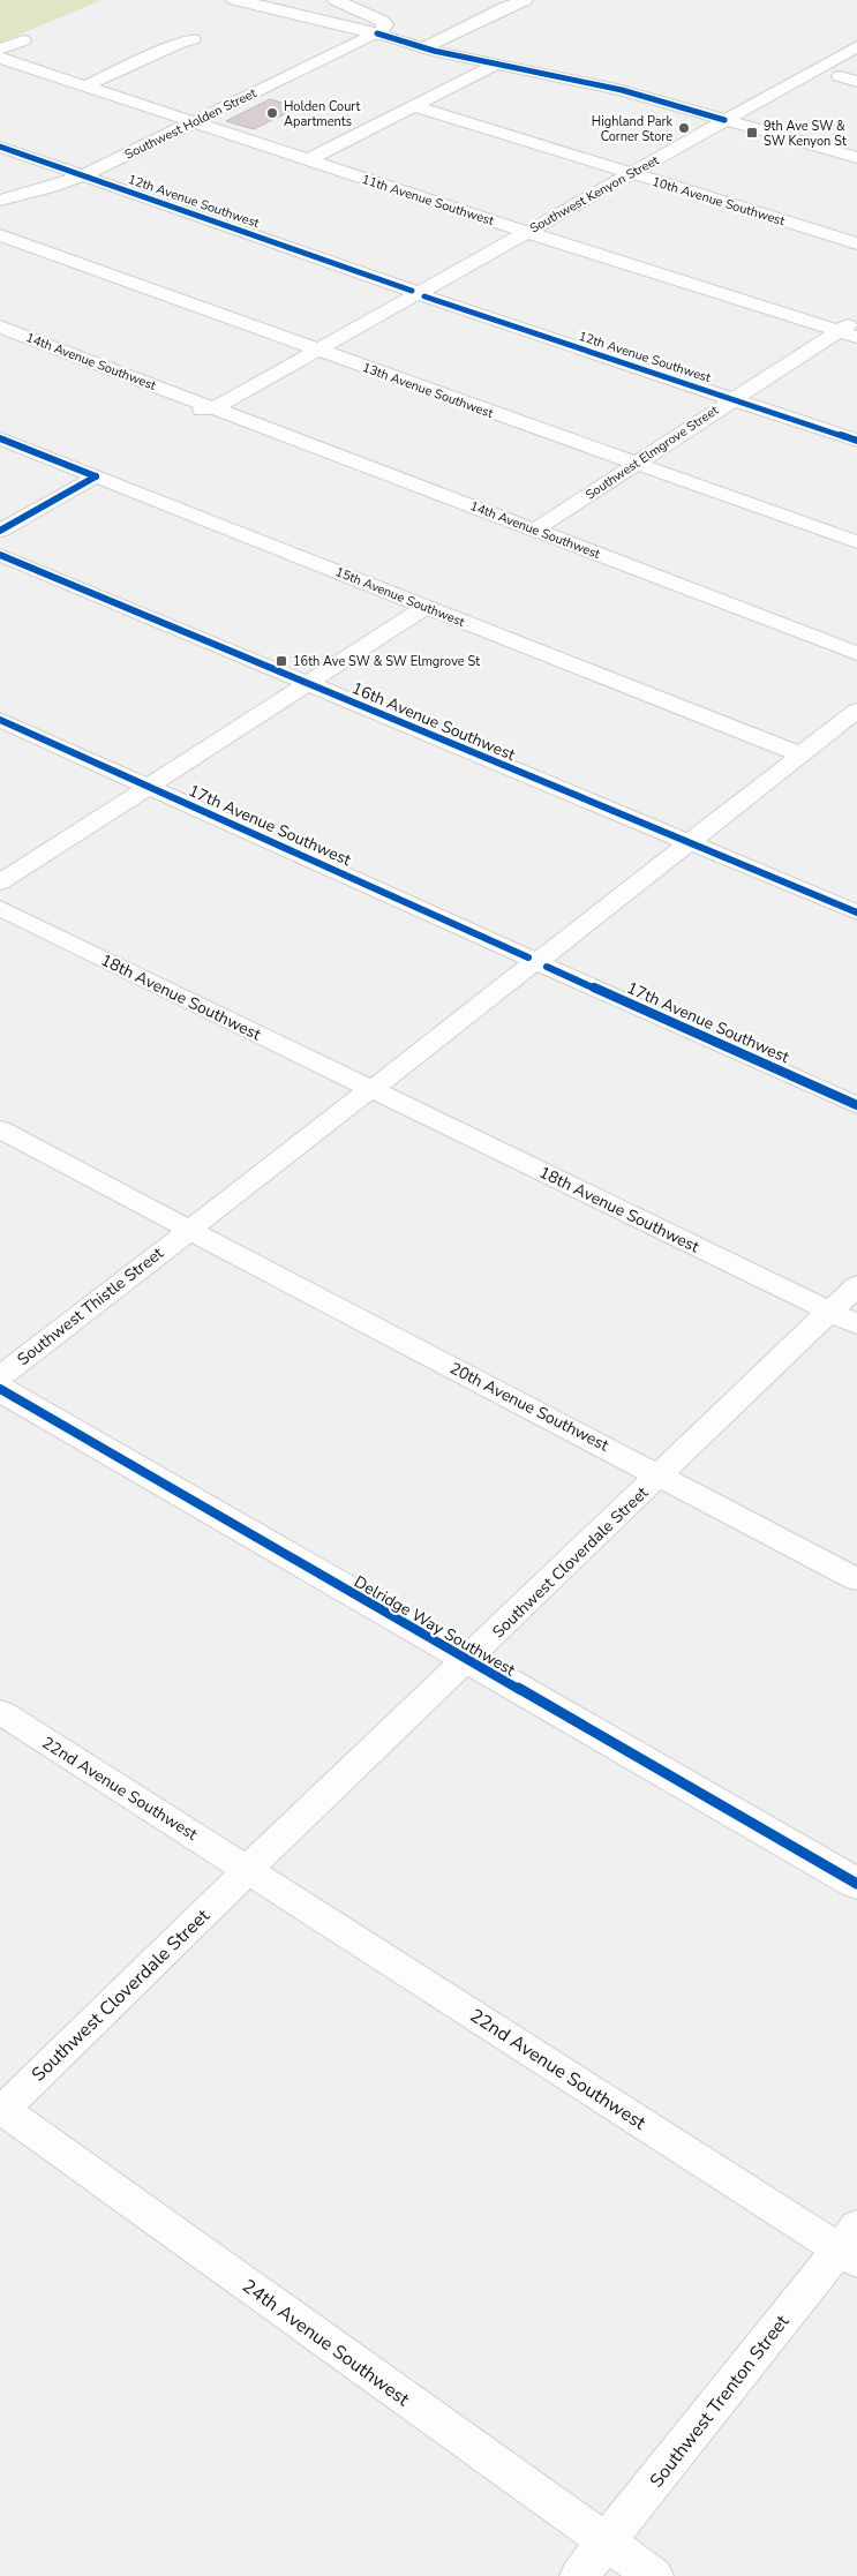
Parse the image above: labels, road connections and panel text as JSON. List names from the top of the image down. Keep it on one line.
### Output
{"streets":{"main road":["Delridge Way Southwest"],"street":["Southwest Holden Street","Southwest Kenyon Street","11th Avenue Southwest","12th Avenue Southwest","10th Avenue Southwest","14th Avenue Southwest","13th Avenue Southwest","Southwest Elmgrove Street","15th Avenue Southwest","16th Avenue Southwest","17th Avenue Southwest","18th Avenue Southwest","Southwest Thistle Street","20th Avenue Southwest","Southwest Cloverdale Street","22nd Avenue Southwest","24th Avenue Southwest","Southwest Trenton Street"]},"crossings":[["Southwest Holden Street","11th Avenue Southwest"],["Southwest Holden Street","12th Avenue Southwest"],["Southwest Kenyon Street","11th Avenue Southwest"],["Southwest Kenyon Street","12th Avenue Southwest"],["Southwest Kenyon Street","10th Avenue Southwest"],["Southwest Kenyon Street","14th Avenue Southwest"],["Southwest Kenyon Street","13th Avenue Southwest"],["11th Avenue Southwest","Southwest Elmgrove Street"],["12th Avenue Southwest","Southwest Elmgrove Street"],["14th Avenue Southwest","Southwest Elmgrove Street"],["13th Avenue Southwest","Southwest Elmgrove Street"],["15th Avenue Southwest","Southwest Thistle Street"],["16th Avenue Southwest","Southwest Thistle Street"],["17th Avenue Southwest","Southwest Thistle Street"],["18th Avenue Southwest","Southwest Thistle Street"],["18th Avenue Southwest","Southwest Cloverdale Street"],["Southwest Thistle Street","20th Avenue Southwest"],["20th Avenue Southwest","Southwest Cloverdale Street"],["Southwest Cloverdale Street","Delridge Way Southwest"],["Southwest Cloverdale Street","22nd Avenue Southwest"],["Southwest Cloverdale Street","24th Avenue Southwest"],["22nd Avenue Southwest","Southwest Trenton Street"],["24th Avenue Southwest","Southwest Trenton Street"]],"places":{"other":["Holden Court Apartments","Highland Park Corner Store"],"transit":["9th Ave SW & SW Kenyon St","16th Ave SW & SW Elmgrove St"]}}
